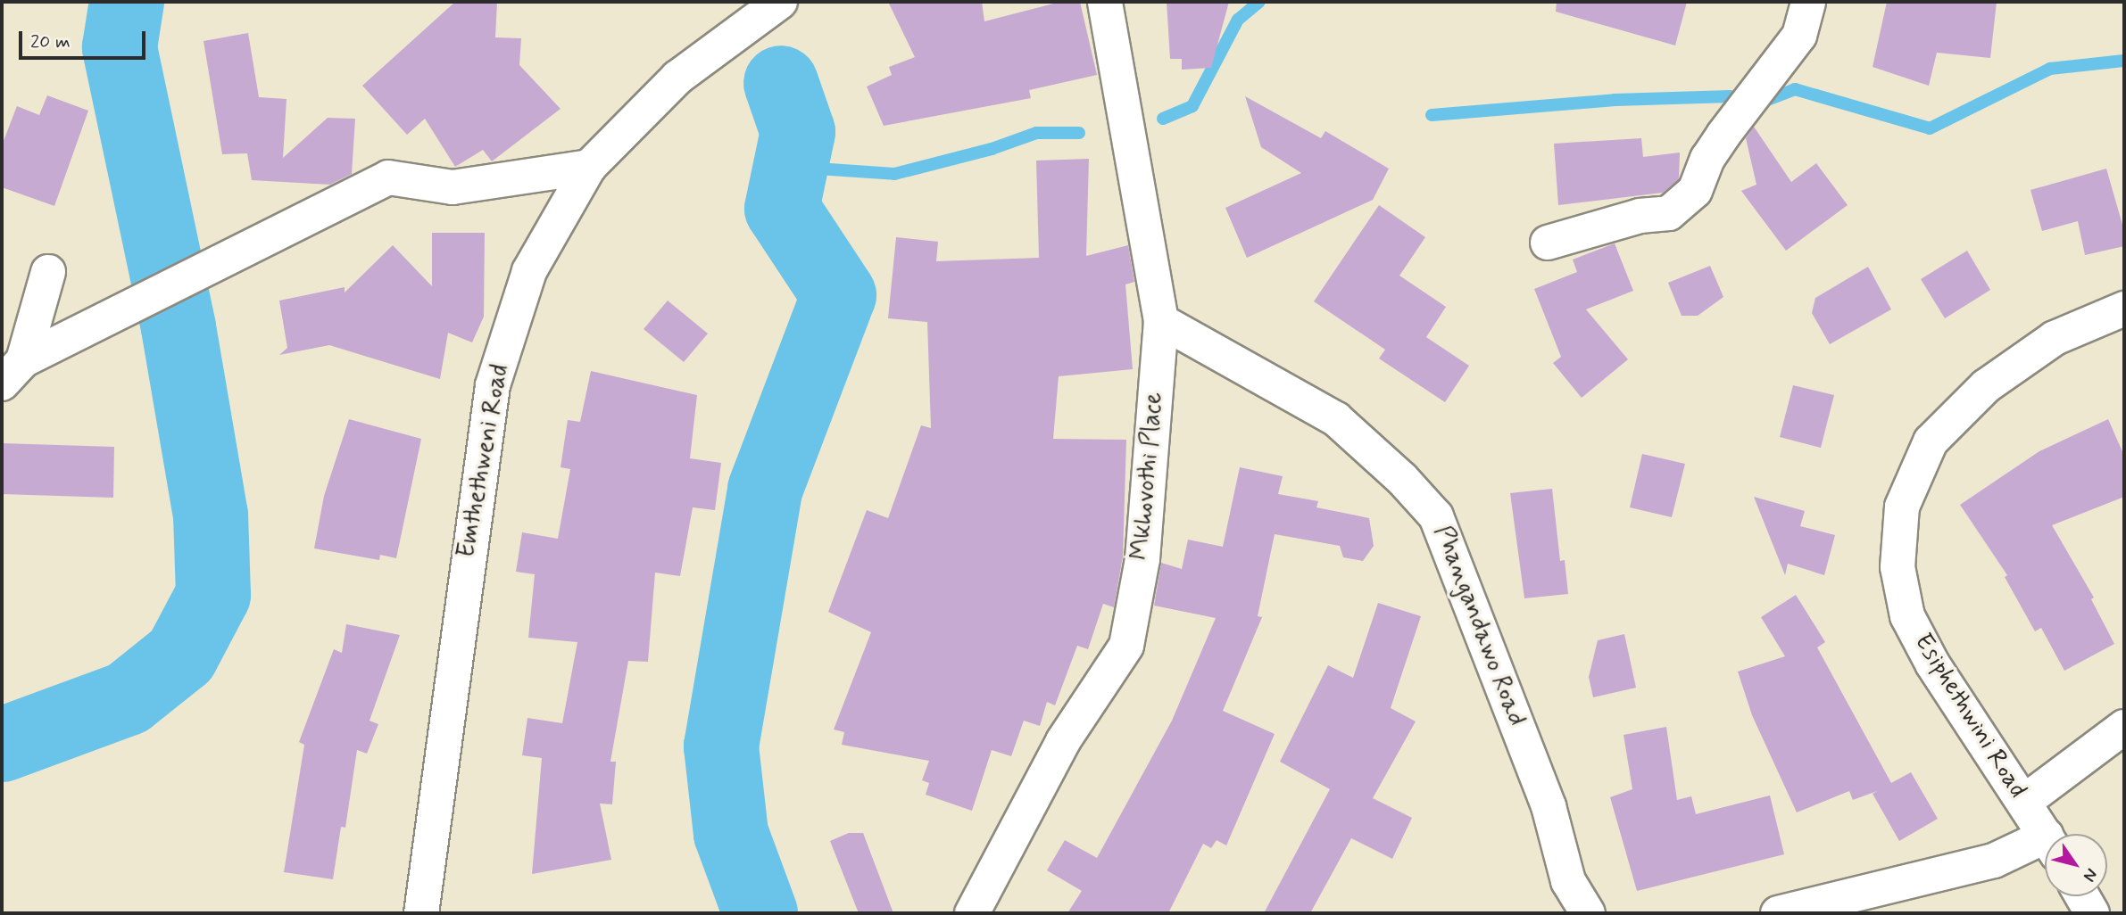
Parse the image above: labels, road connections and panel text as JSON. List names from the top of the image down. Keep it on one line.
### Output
{"streets":{"street":["Emthethweni Road","Mkhovothi Place","Phangandawo Road","Esiphethwini Road"]},"crossings":[["Mkhovothi Place","Phangandawo Road"]],"scale_bar":"20 m","north":"bottom right"}
